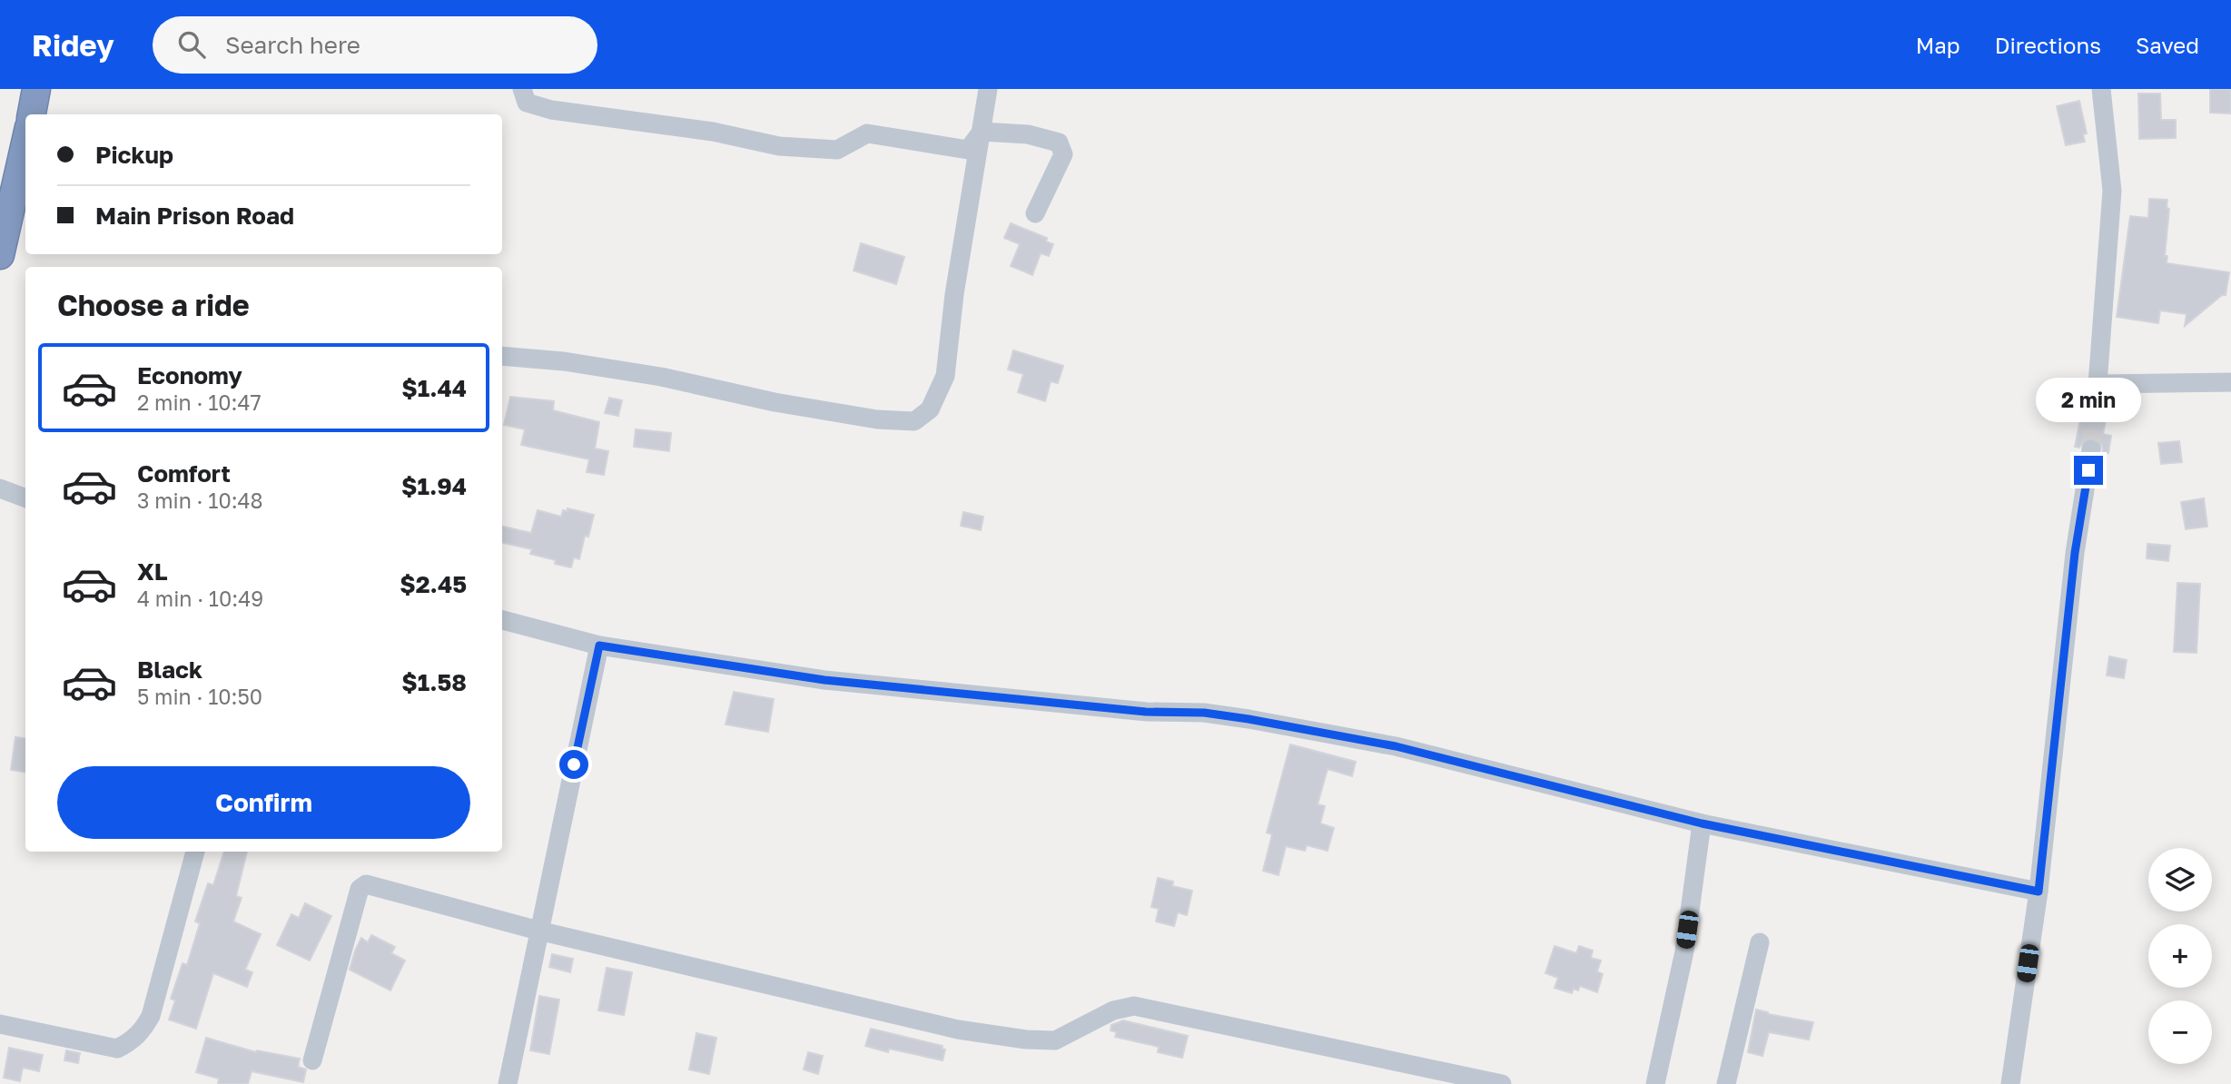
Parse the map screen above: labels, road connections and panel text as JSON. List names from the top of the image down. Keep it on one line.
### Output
{"page":{"header":"Ridey","search":"Search here","nav":["Map","Directions","Saved"],"banner":["Pickup","Main Prison Road"],"heading":"Choose a ride","list":[{"name":"Economy","note":"2 min · 10:47","value":"$1.44"},{"name":"Comfort","note":"3 min · 10:48","value":"$1.94"},{"name":"XL","note":"4 min · 10:49","value":"$2.45"},{"name":"Black","note":"5 min · 10:50","value":"$1.58"}],"bubble":"2 min","buttons":"Confirm","map_buttons":["+","−"]}}
